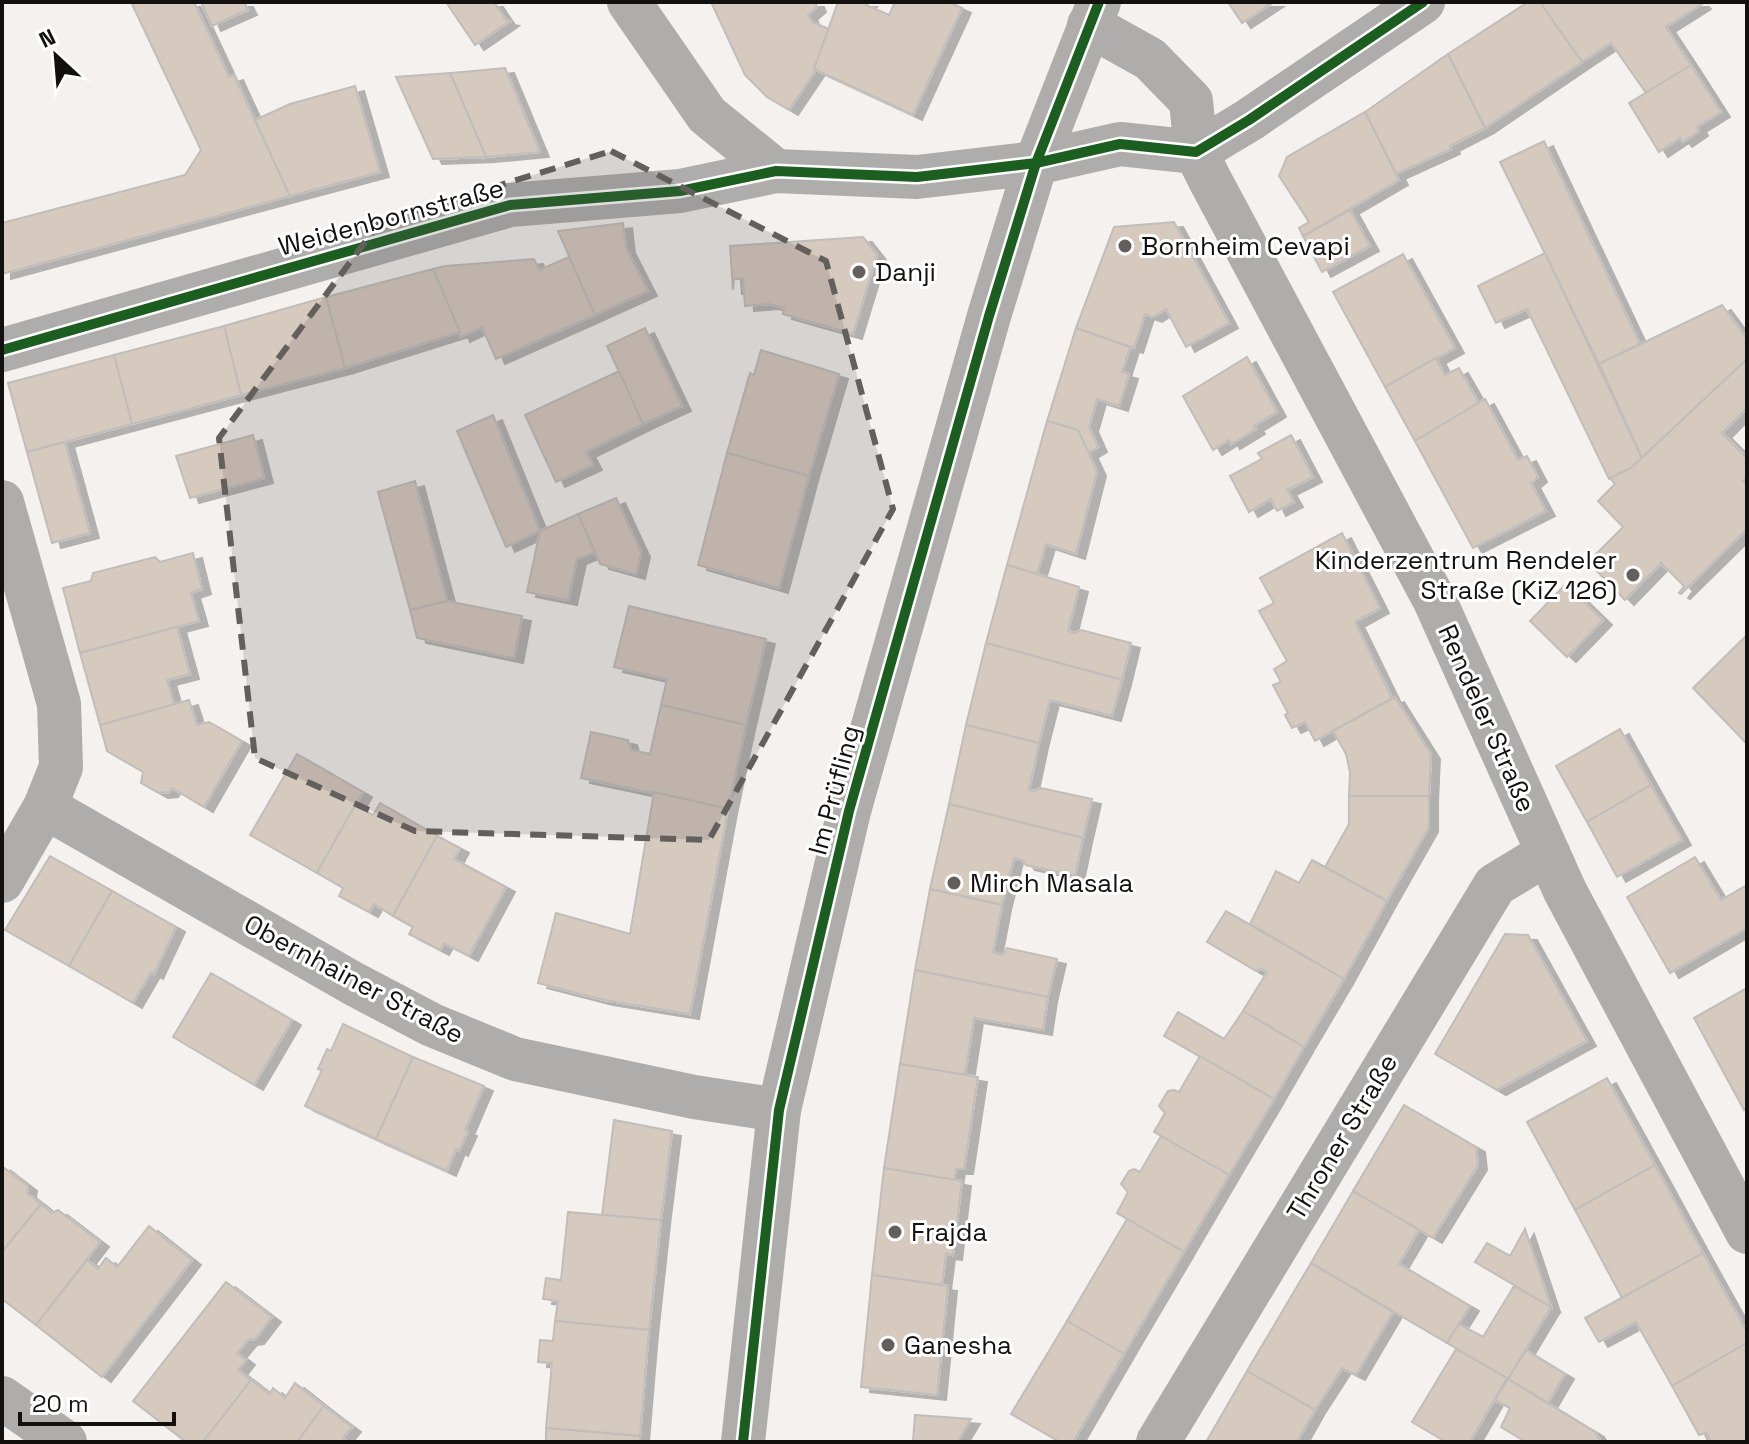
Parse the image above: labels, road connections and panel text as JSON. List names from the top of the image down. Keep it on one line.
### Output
{"streets":{"main road":["Im Prüfling"],"street":["Weidenbornstraße","Rendeler Straße","Obernhainer Straße","Throner Straße"]},"crossings":[["Weidenbornstraße","Rendeler Straße"],["Weidenbornstraße","Im Prüfling"],["Rendeler Straße","Im Prüfling"],["Rendeler Straße","Throner Straße"],["Im Prüfling","Obernhainer Straße"]],"places":["Bornheim Cevapi","Danji","Kinderzentrum Rendeler Straße (KiZ 126)","Mirch Masala","Frajda","Ganesha"],"scale_bar":"20 m","north":"top left"}
